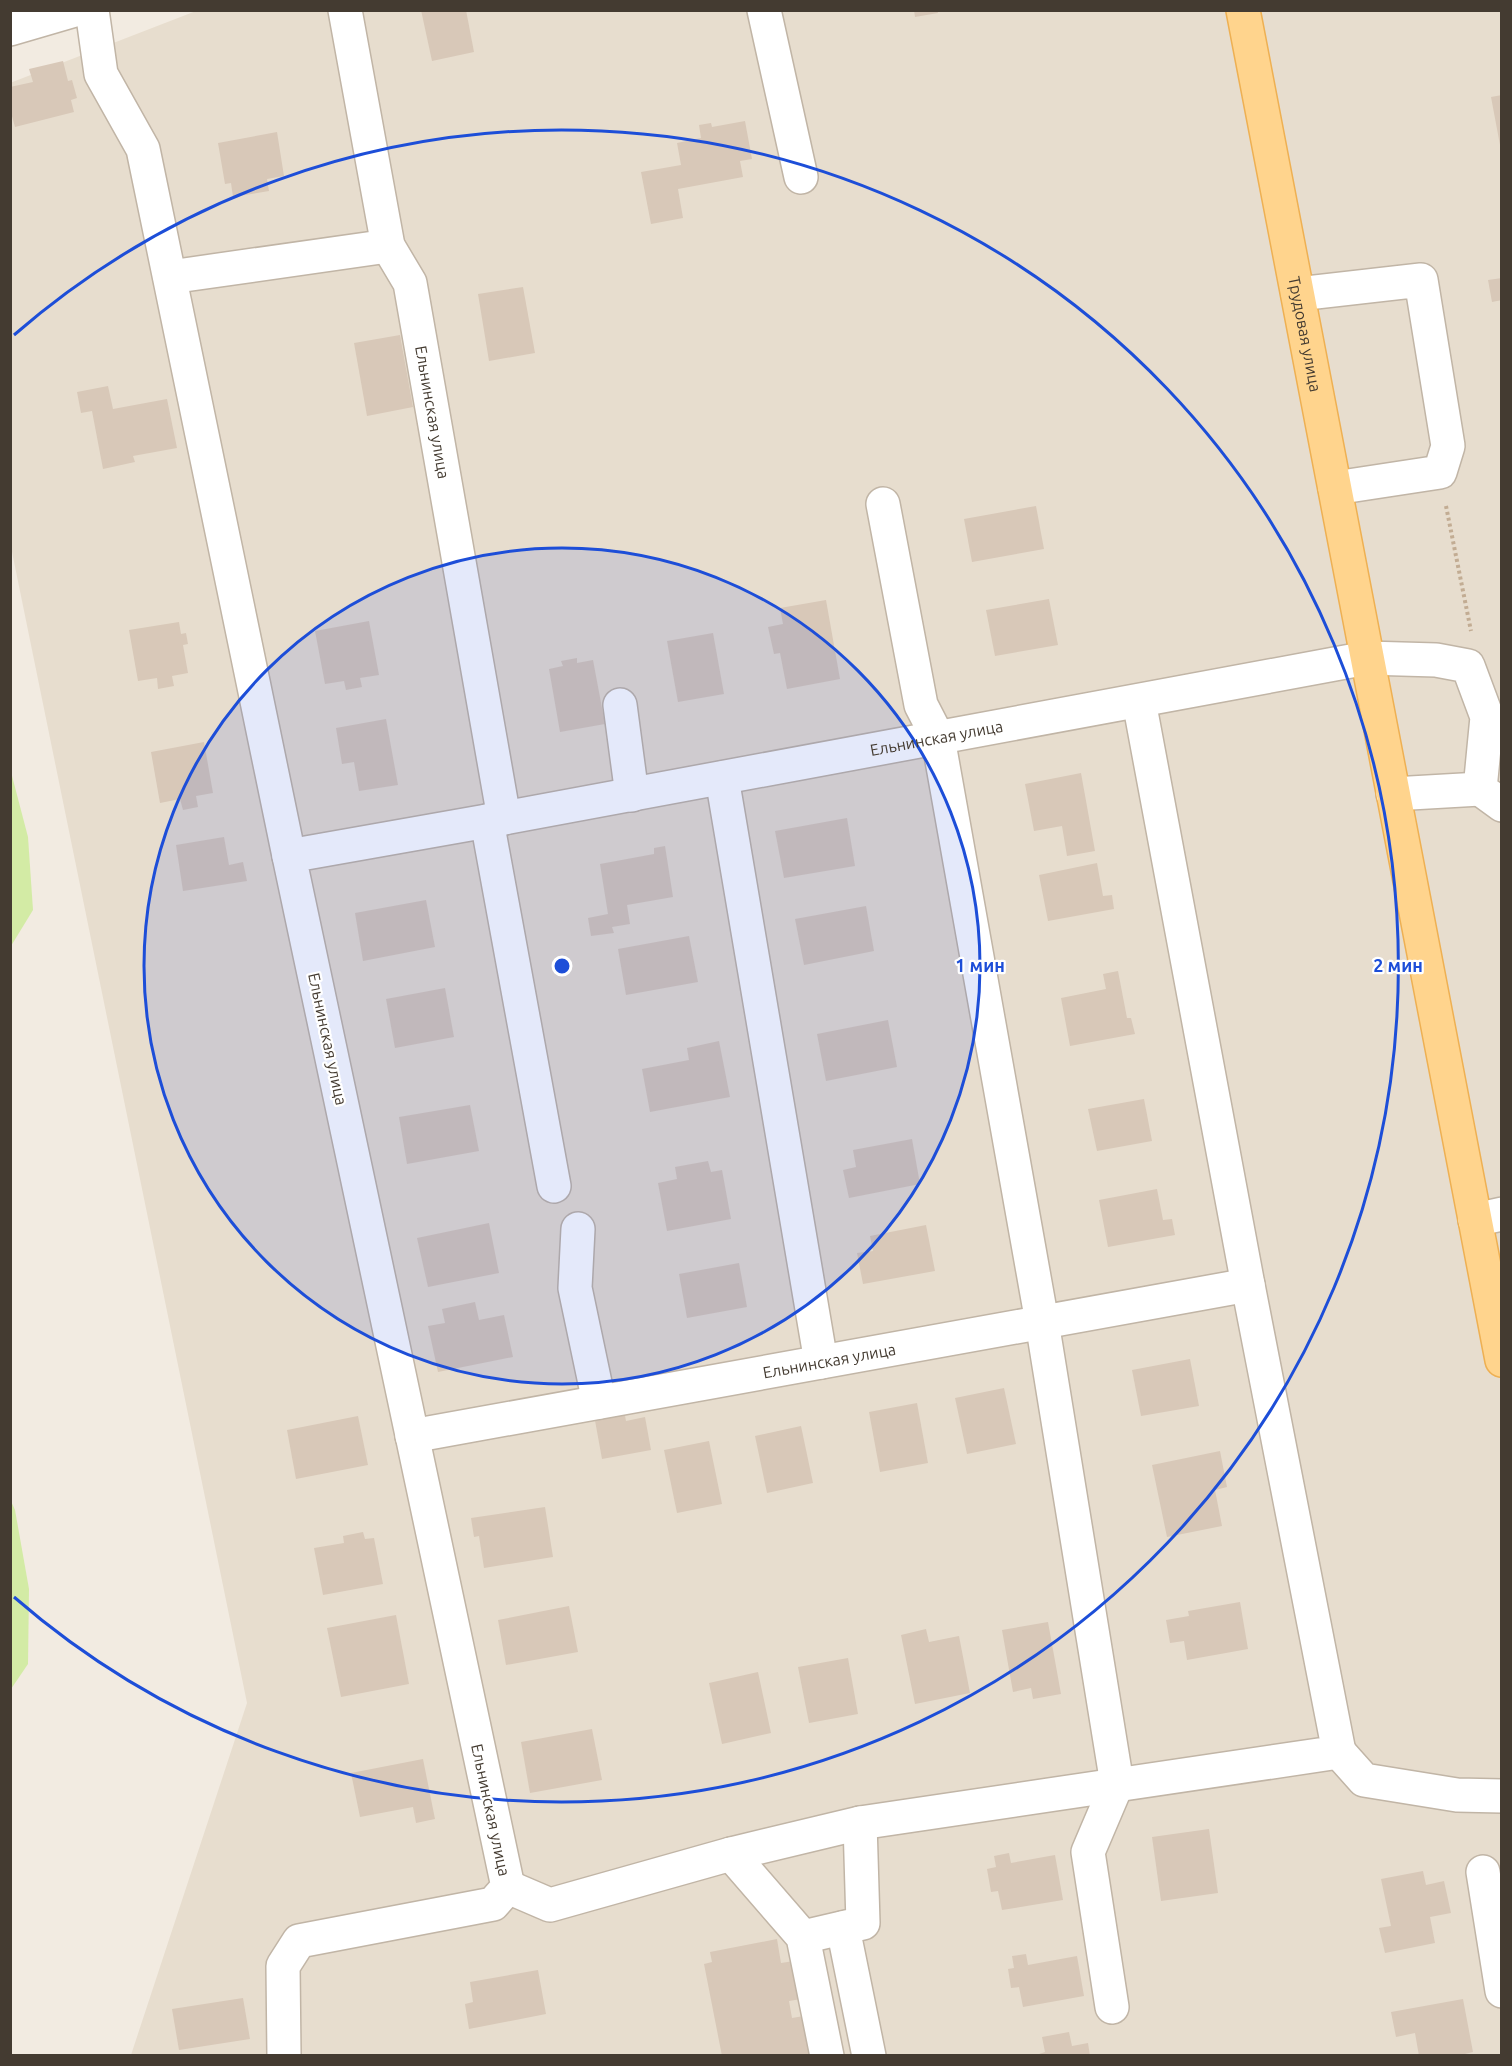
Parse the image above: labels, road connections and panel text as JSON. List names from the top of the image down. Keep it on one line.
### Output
{"streets":{"main road":["Трудовая улица"],"street":["Ельнинская улица"]},"crossings":[["Трудовая улица","Ельнинская улица"]],"rings":["1 мин","2 мин"]}
